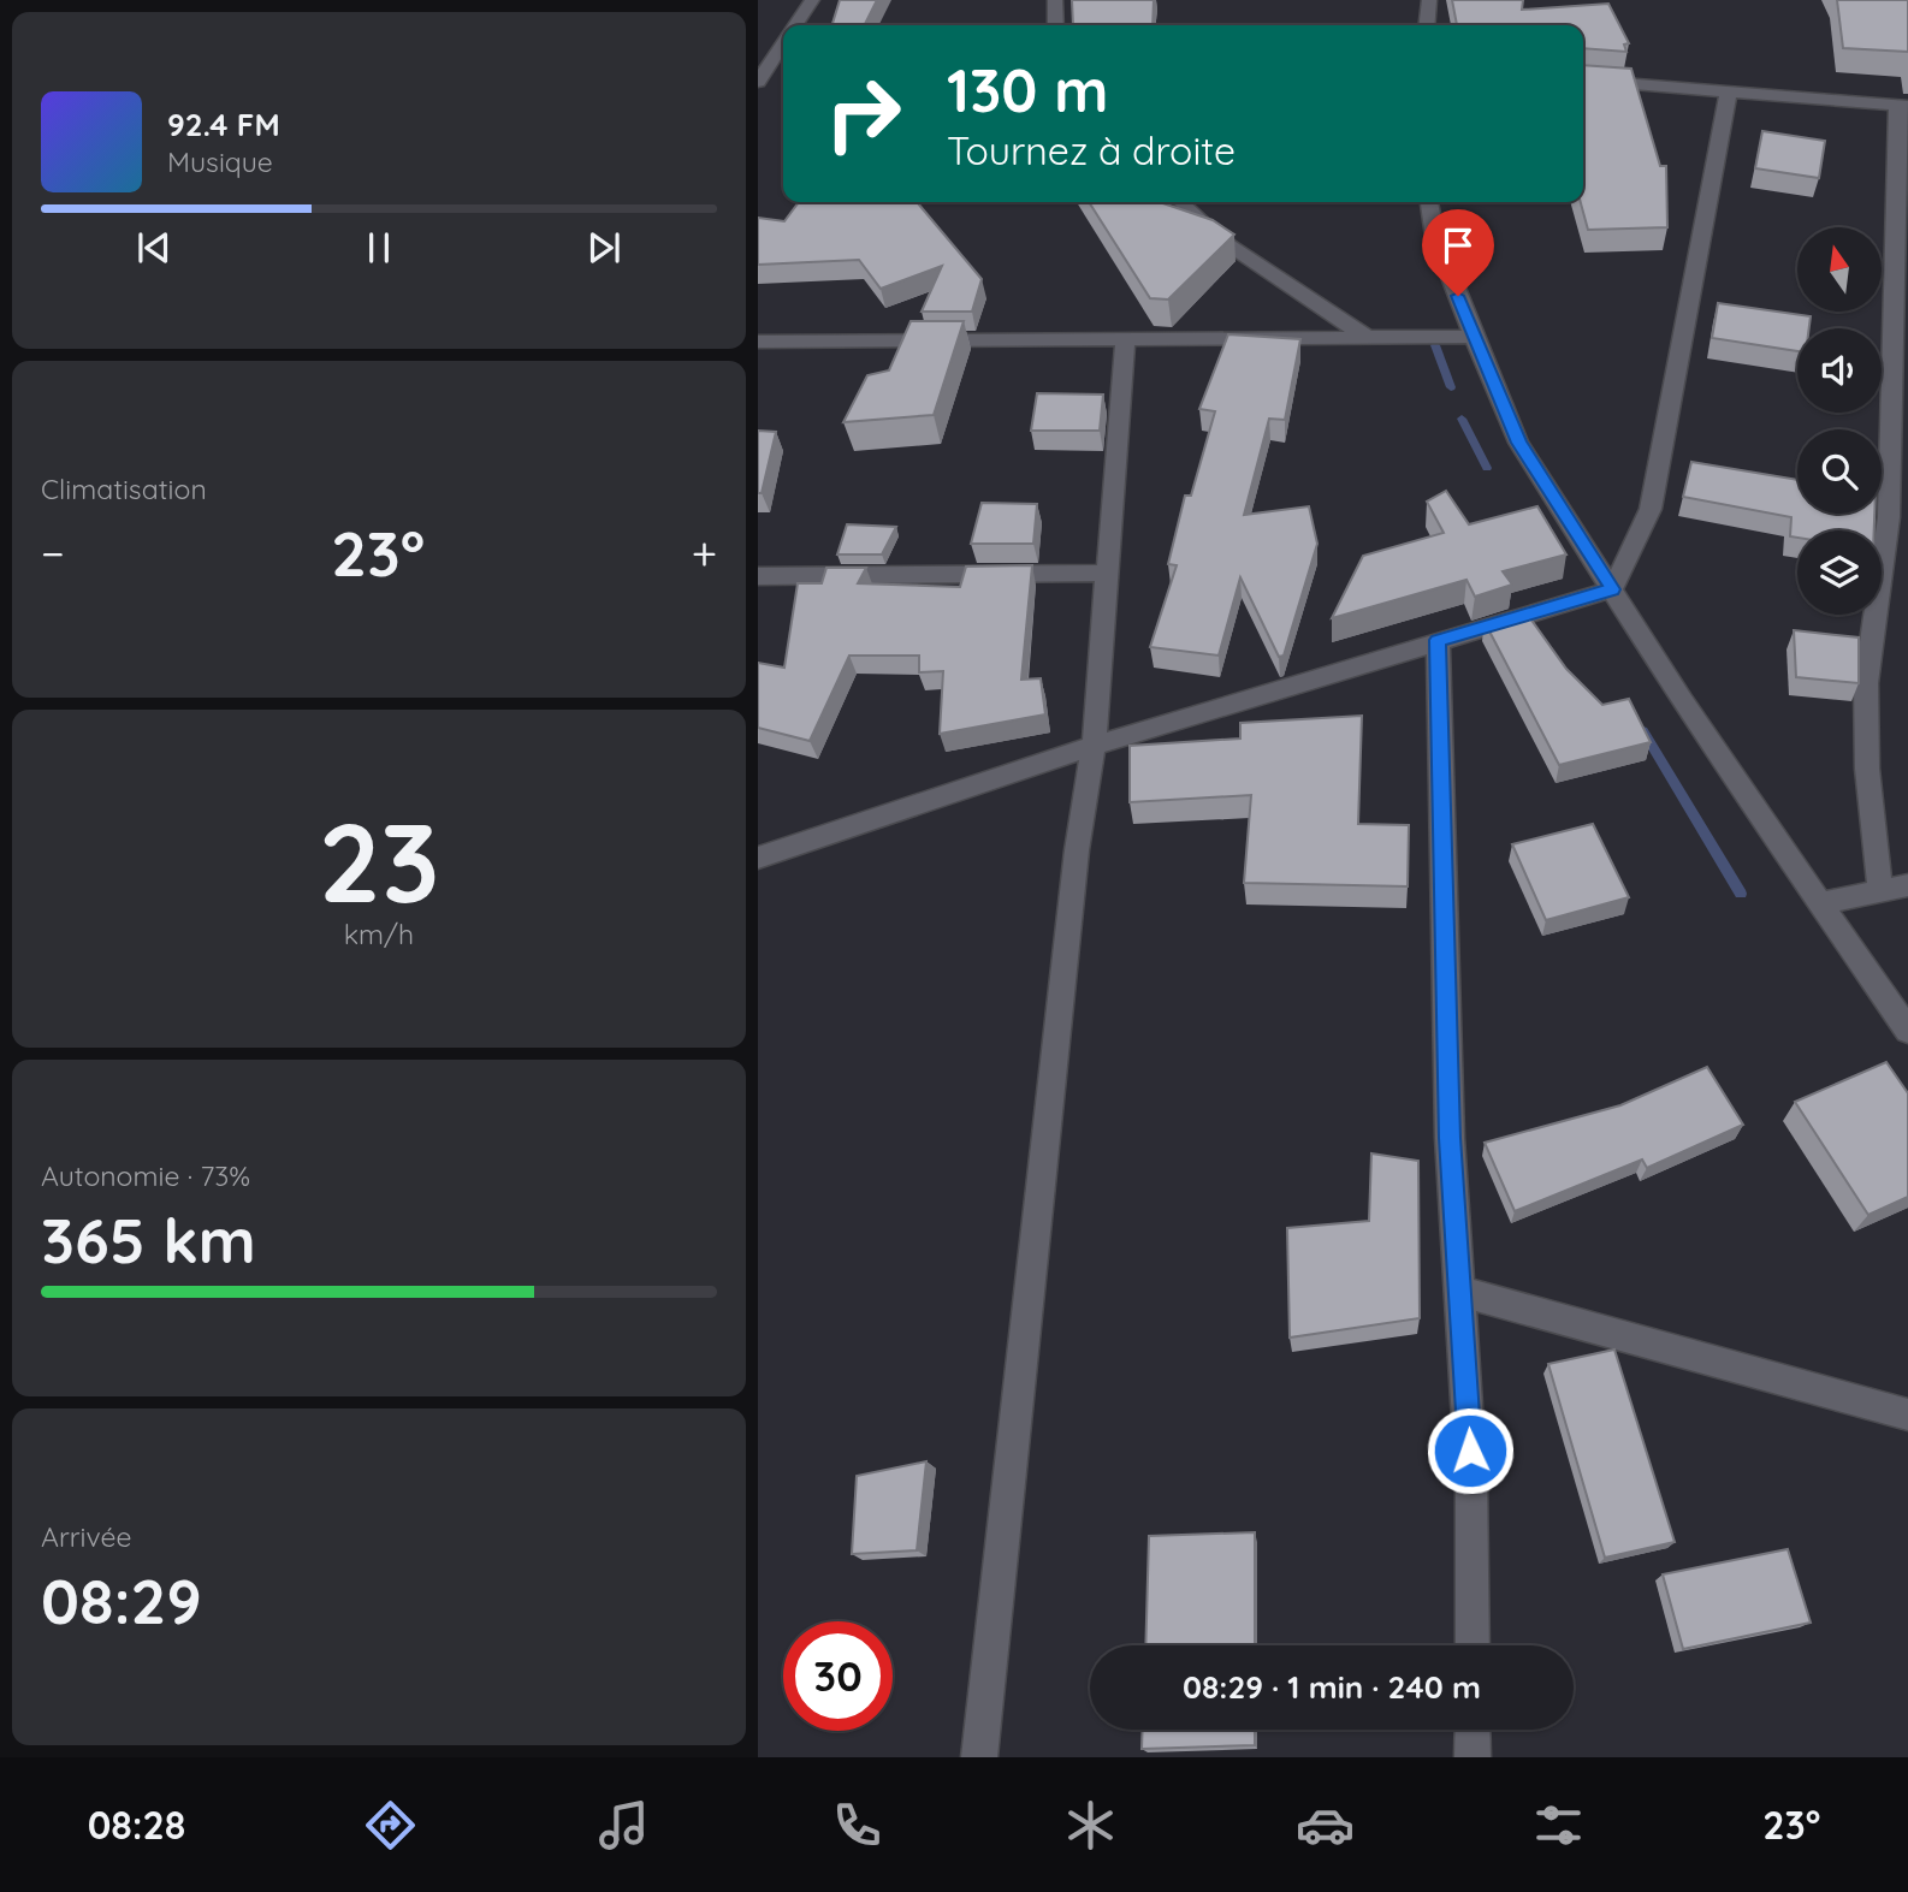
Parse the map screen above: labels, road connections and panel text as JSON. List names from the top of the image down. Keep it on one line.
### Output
{"north":"top","page":{"turn":["130 m","Tournez à droite"],"song":["92.4 FM","Musique"],"tile":["Climatisation",["23","km/h"],["Autonomie · 73%","365 km"],["Arrivée","08:29"]],"heat":["−","23°","+"],"limit":"30","trip":"08:29 · 1 min · 240 m","tabs":["08:28","23°"]}}
